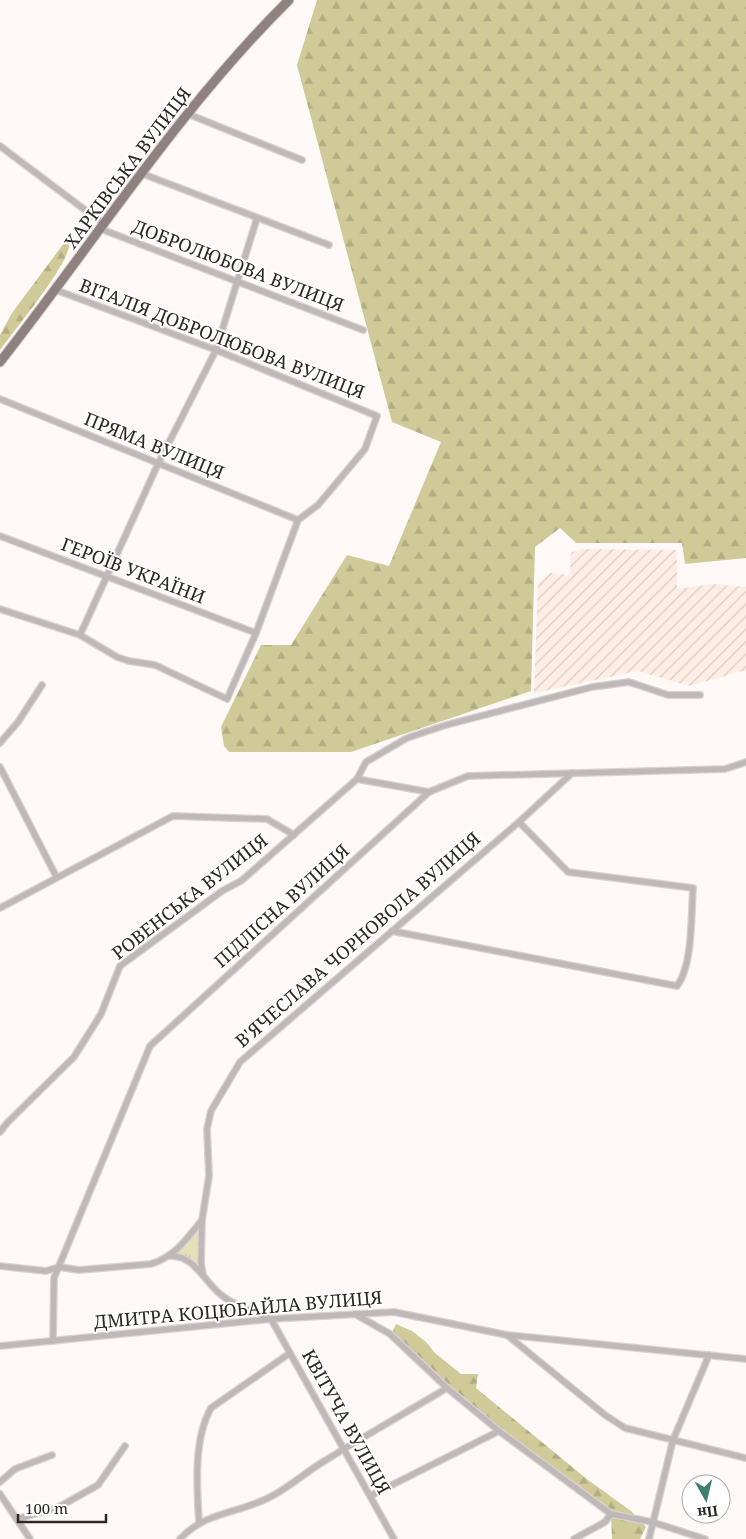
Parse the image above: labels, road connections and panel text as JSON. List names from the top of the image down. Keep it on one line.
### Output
{"streets":{"main road":["ХАРКІВСЬКА ВУЛИЦЯ"],"street":["ДОБРОЛЮБОВА ВУЛИЦЯ","ВІТАЛІЯ ДОБРОЛЮБОВА ВУЛИЦЯ","ПРЯМА ВУЛИЦЯ","ГЕРОЇВ УКРАЇНИ","РОВЕНСЬКА ВУЛИЦЯ","ПІДЛІСНА ВУЛИЦЯ","В'ЯЧЕСЛАВА ЧОРНОВОЛА ВУЛИЦЯ","ДМИТРА КОЦЮБАЙЛА ВУЛИЦЯ","КВІТУЧА ВУЛИЦЯ"]},"crossings":[["ХАРКІВСЬКА ВУЛИЦЯ","ДОБРОЛЮБОВА ВУЛИЦЯ"],["ХАРКІВСЬКА ВУЛИЦЯ","ВІТАЛІЯ ДОБРОЛЮБОВА ВУЛИЦЯ"],["ВІТАЛІЯ ДОБРОЛЮБОВА ВУЛИЦЯ","ПРЯМА ВУЛИЦЯ"],["ПІДЛІСНА ВУЛИЦЯ","В'ЯЧЕСЛАВА ЧОРНОВОЛА ВУЛИЦЯ"],["ПІДЛІСНА ВУЛИЦЯ","ДМИТРА КОЦЮБАЙЛА ВУЛИЦЯ"],["ДМИТРА КОЦЮБАЙЛА ВУЛИЦЯ","КВІТУЧА ВУЛИЦЯ"]],"scale_bar":"100 m","north":"bottom"}
